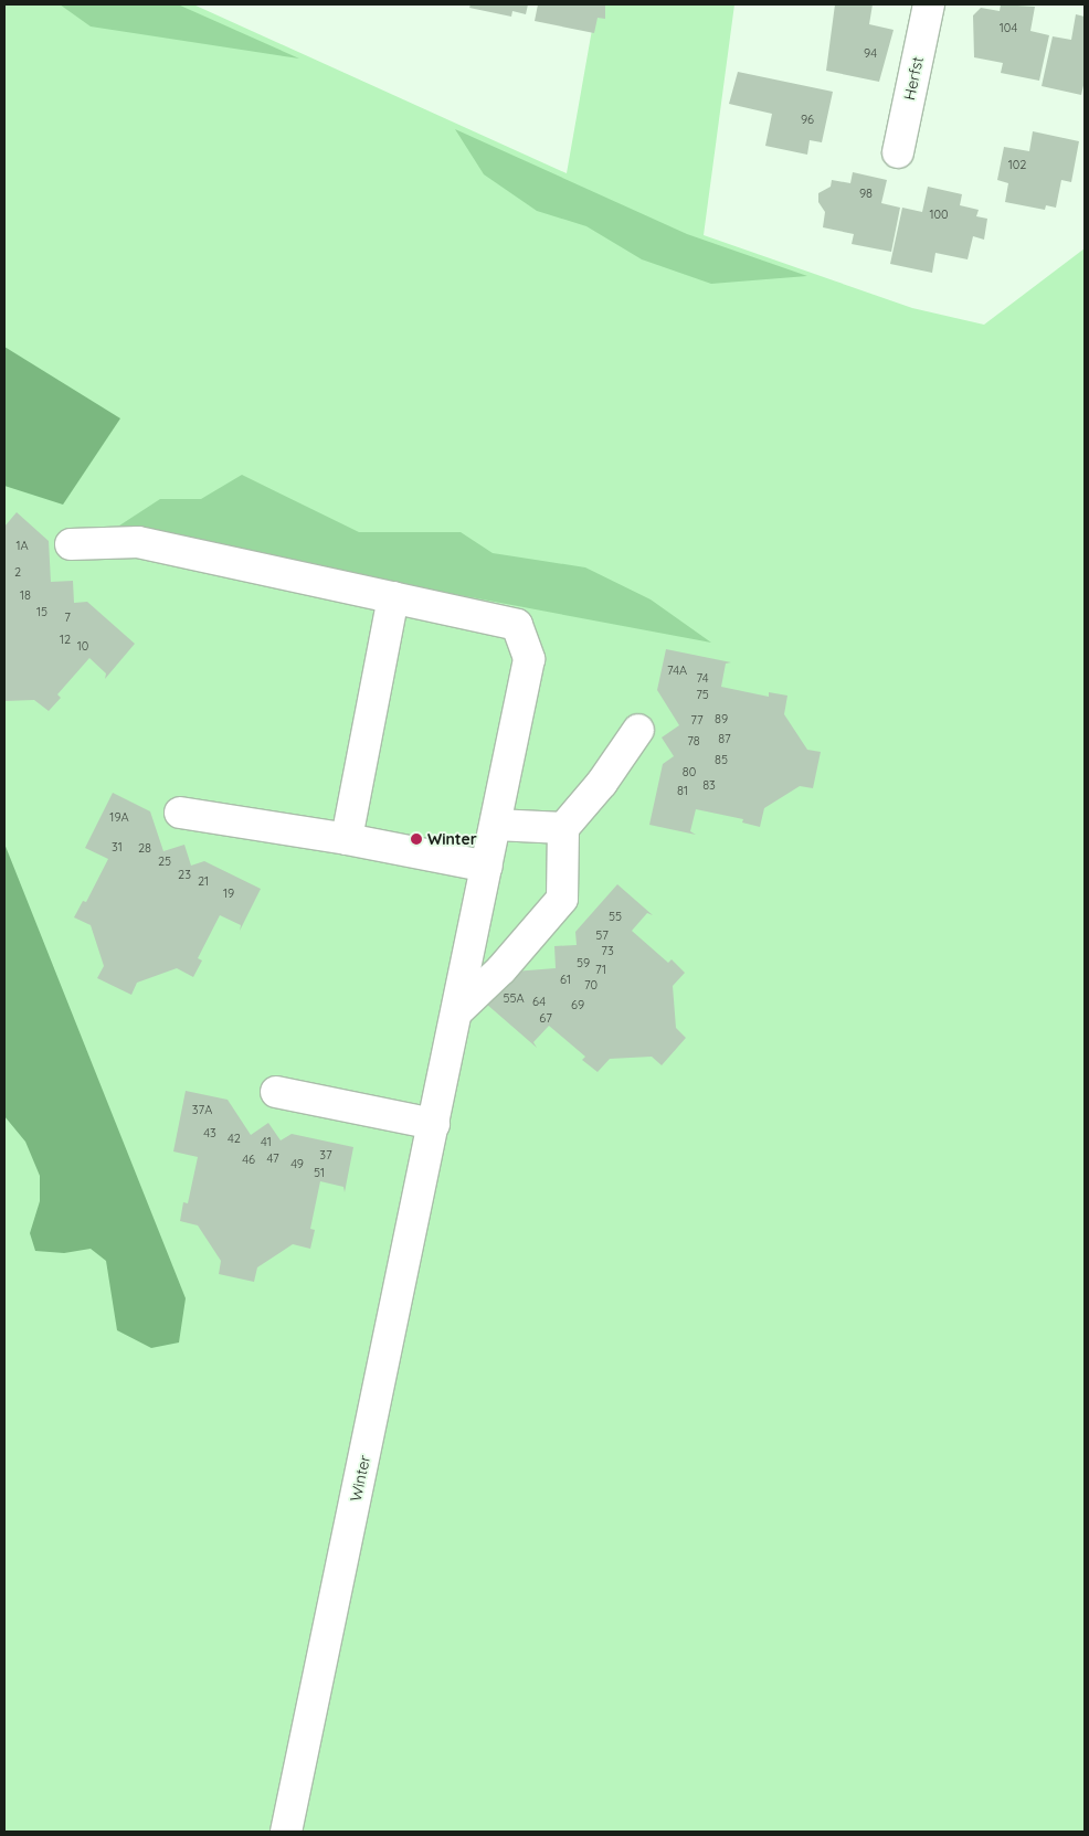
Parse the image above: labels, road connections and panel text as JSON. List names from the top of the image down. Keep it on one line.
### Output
{"streets":{"street":["Herfst","Winter"]},"places":["Winter"],"house_numbers":["104","94","96","102","98","100","1A","2","18","15","7","12","10","74A","74","75","89","77","87","78","85","80","83","81","19A","31","28","25","23","21","19","55","57","73","59","71","61","70","55A","64","69","67","37A","43","42","41","37","47","46","49","51"]}
